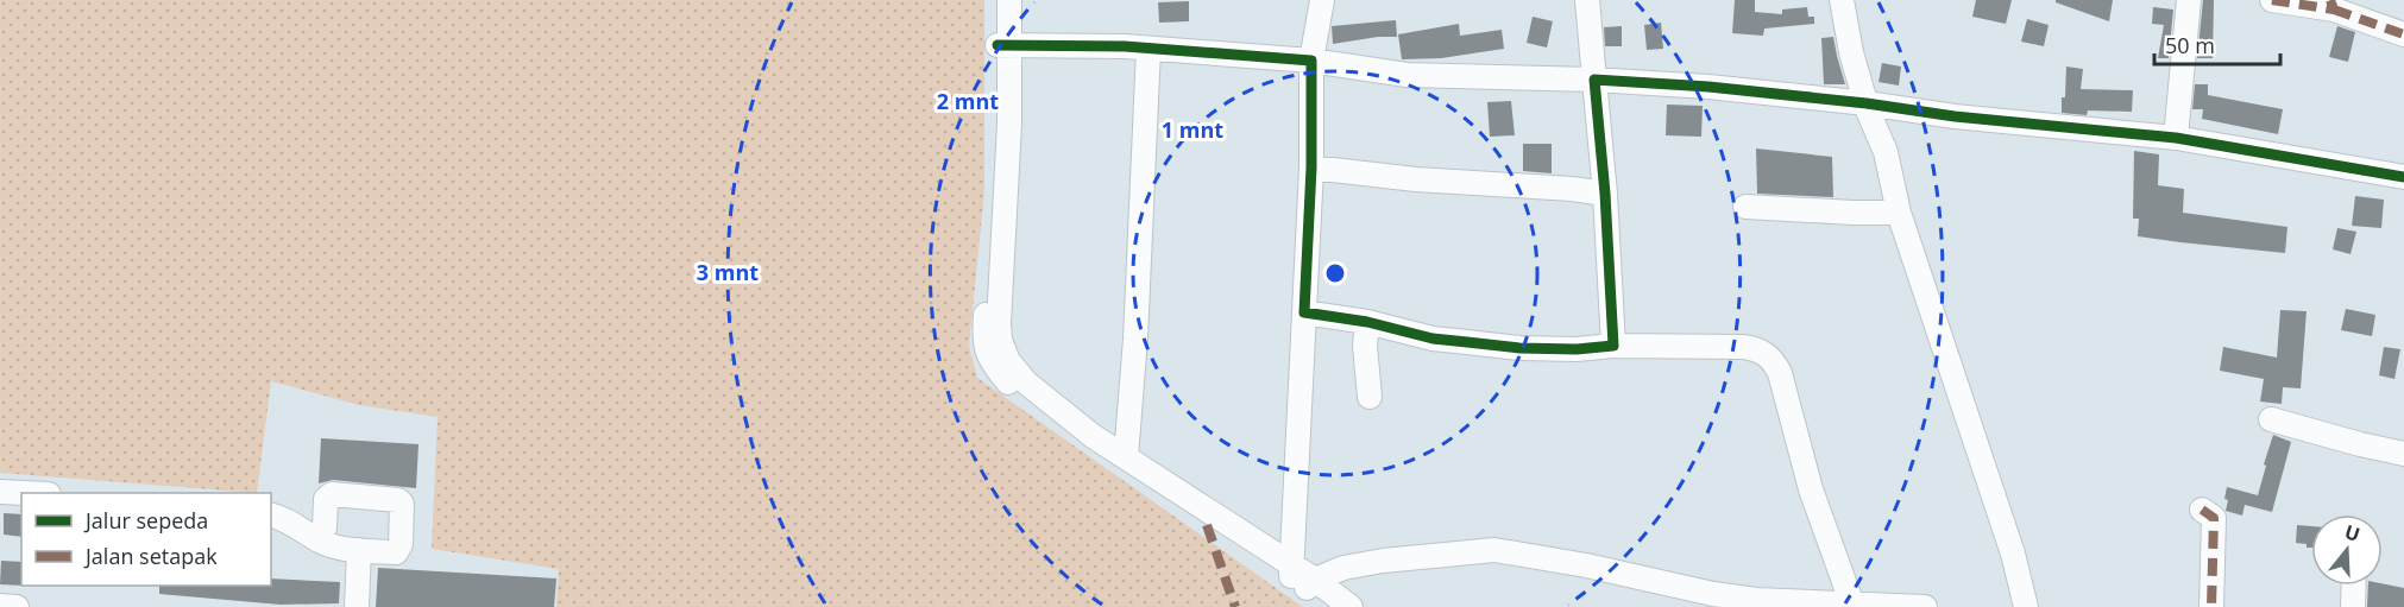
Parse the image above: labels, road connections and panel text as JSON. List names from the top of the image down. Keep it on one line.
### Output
{"legend":["Jalur sepeda","Jalan setapak"],"scale_bar":"50 m","north":"top","rings":["2 mnt","1 mnt","3 mnt"]}
